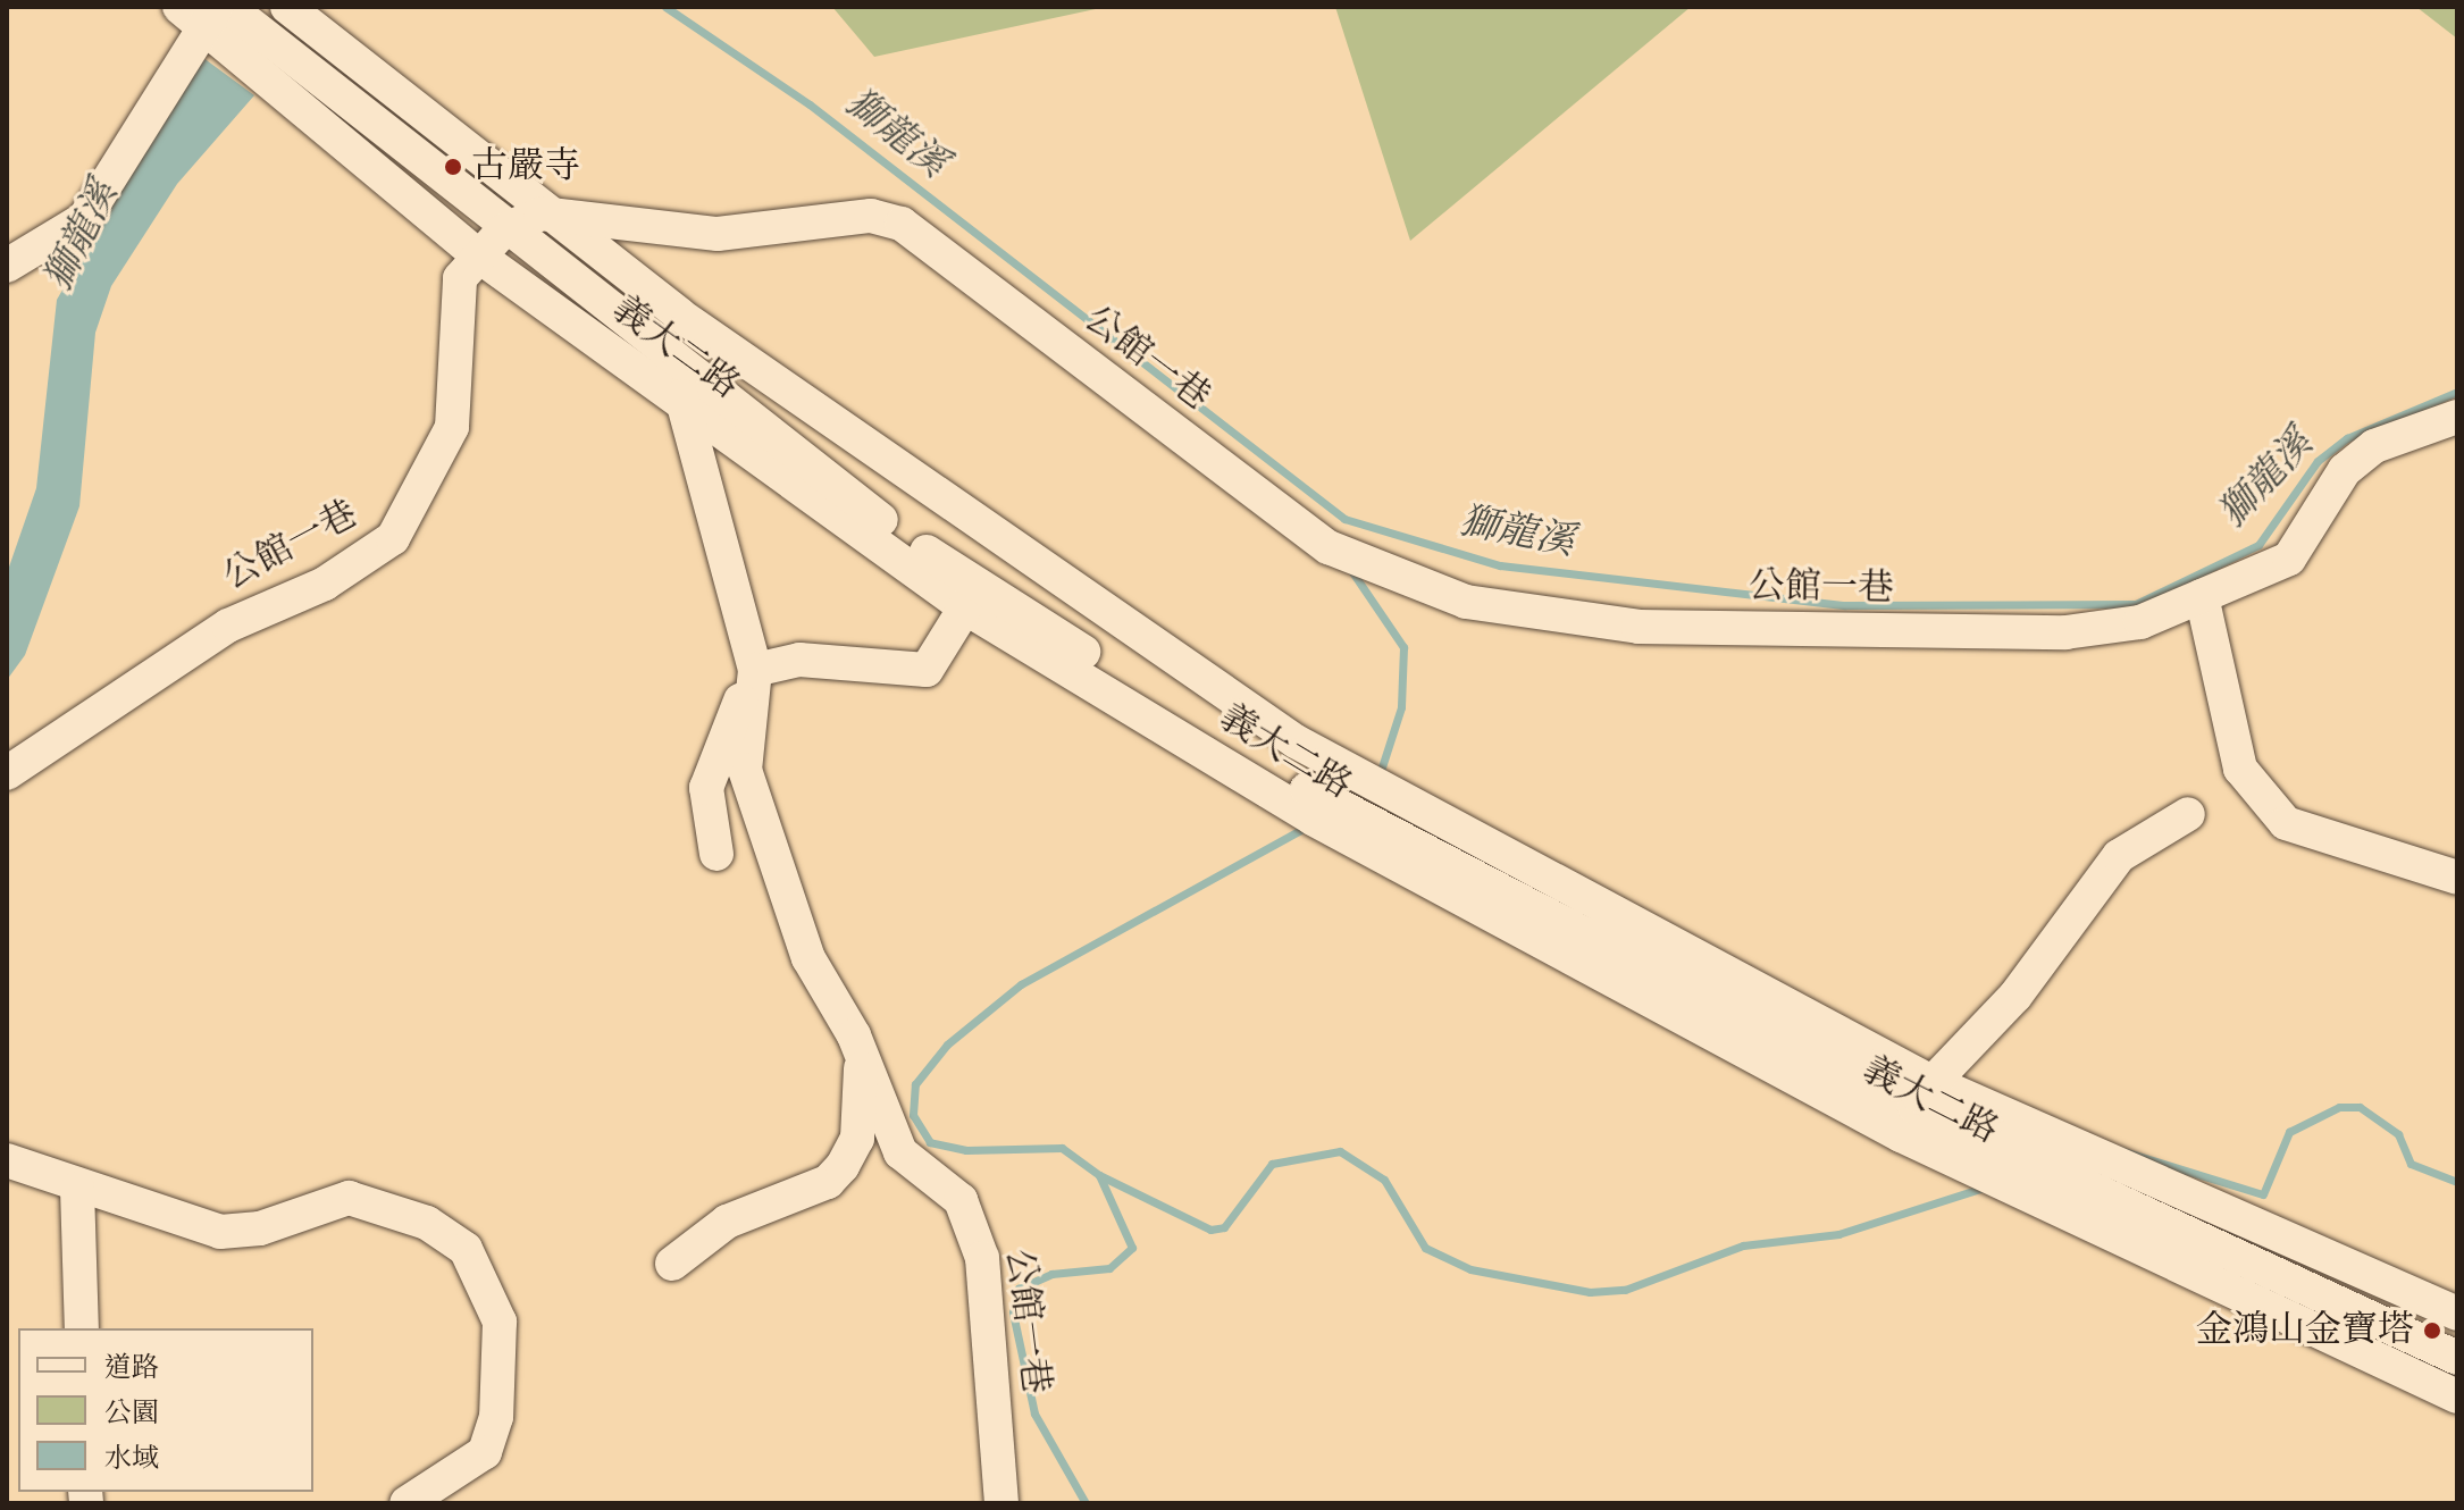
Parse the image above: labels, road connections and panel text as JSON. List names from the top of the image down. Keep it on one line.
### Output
{"streets":{"street":["義大二路","公館一巷"]},"crossings":[["義大二路","公館一巷"]],"water":["獅龍溪"],"places":["古嚴寺","金鴻山金寶塔"],"legend":["道路","公園","水域"]}
